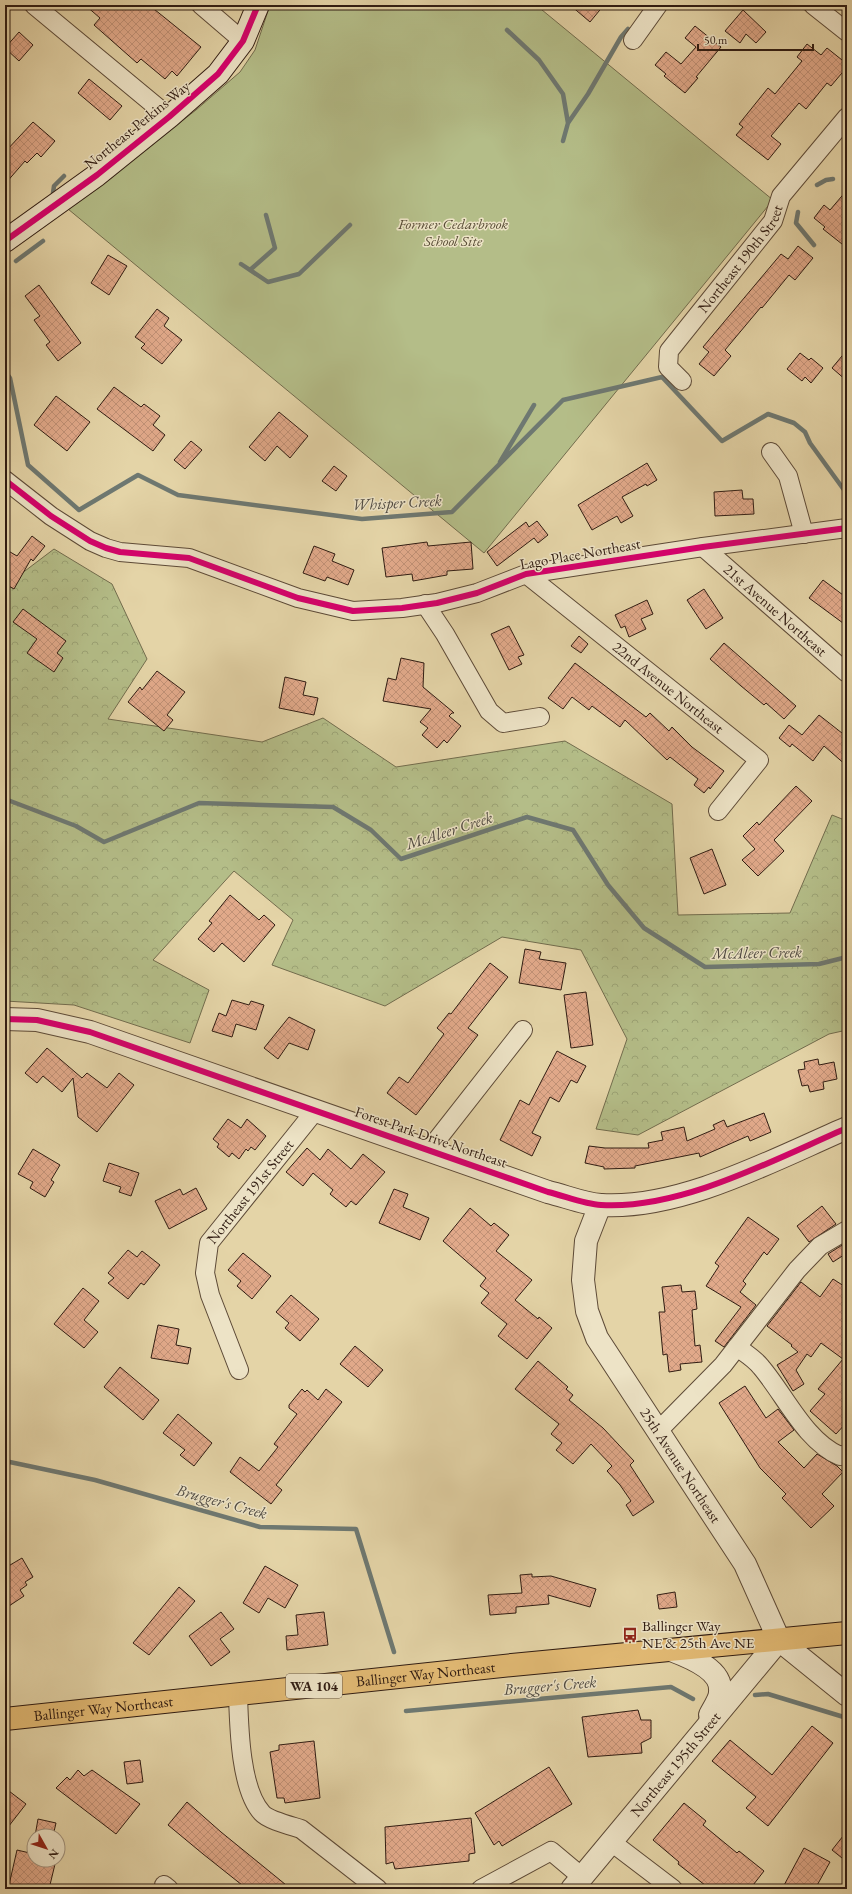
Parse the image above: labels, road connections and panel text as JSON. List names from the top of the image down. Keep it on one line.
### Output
{"streets":{"main road":["Ballinger Way Northeast","WA 104"],"street":["Northeast Perkins Way","Northeast 190th Street","Lago Place Northeast","21st Avenue Northeast","22nd Avenue Northeast","Forest Park Drive Northeast","Northeast 191st Street","25th Avenue Northeast","Northeast 195th Street"]},"crossings":[["Lago Place Northeast","21st Avenue Northeast"],["Lago Place Northeast","22nd Avenue Northeast"],["Forest Park Drive Northeast","Northeast 191st Street"],["Forest Park Drive Northeast","25th Avenue Northeast"],["25th Avenue Northeast","Ballinger Way Northeast"],["25th Avenue Northeast","Northeast 195th Street"],["Ballinger Way Northeast","Northeast 195th Street"]],"water":["Whisper Creek","McAleer Creek","Brugger's Creek"],"parks":["Former Cedarbrook School Site"],"places":{"bus stop":["Ballinger Way NE & 25th Ave NE"]},"scale_bar":"50 m","north":"bottom right"}
